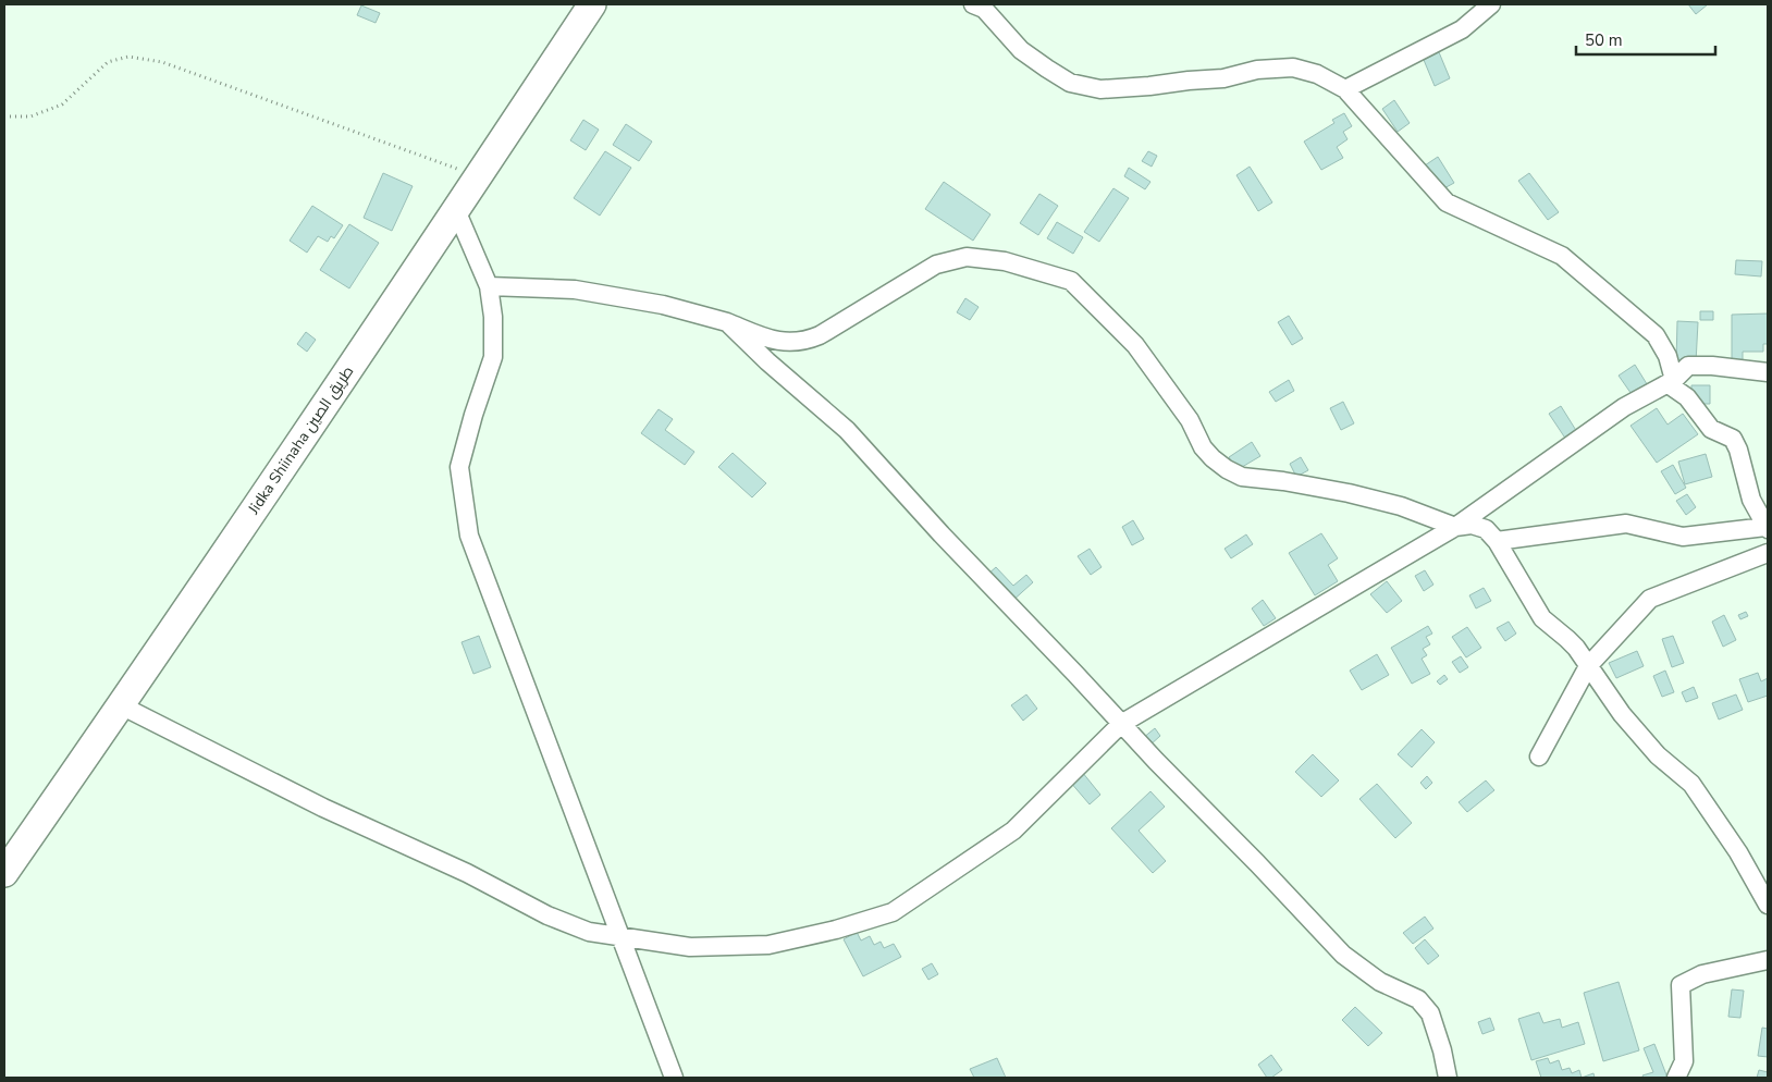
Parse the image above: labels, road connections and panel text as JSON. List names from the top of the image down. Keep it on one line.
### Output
{"streets":{"main road":["Jidka Shiinaha طريق الصين"]},"scale_bar":"50 m"}
